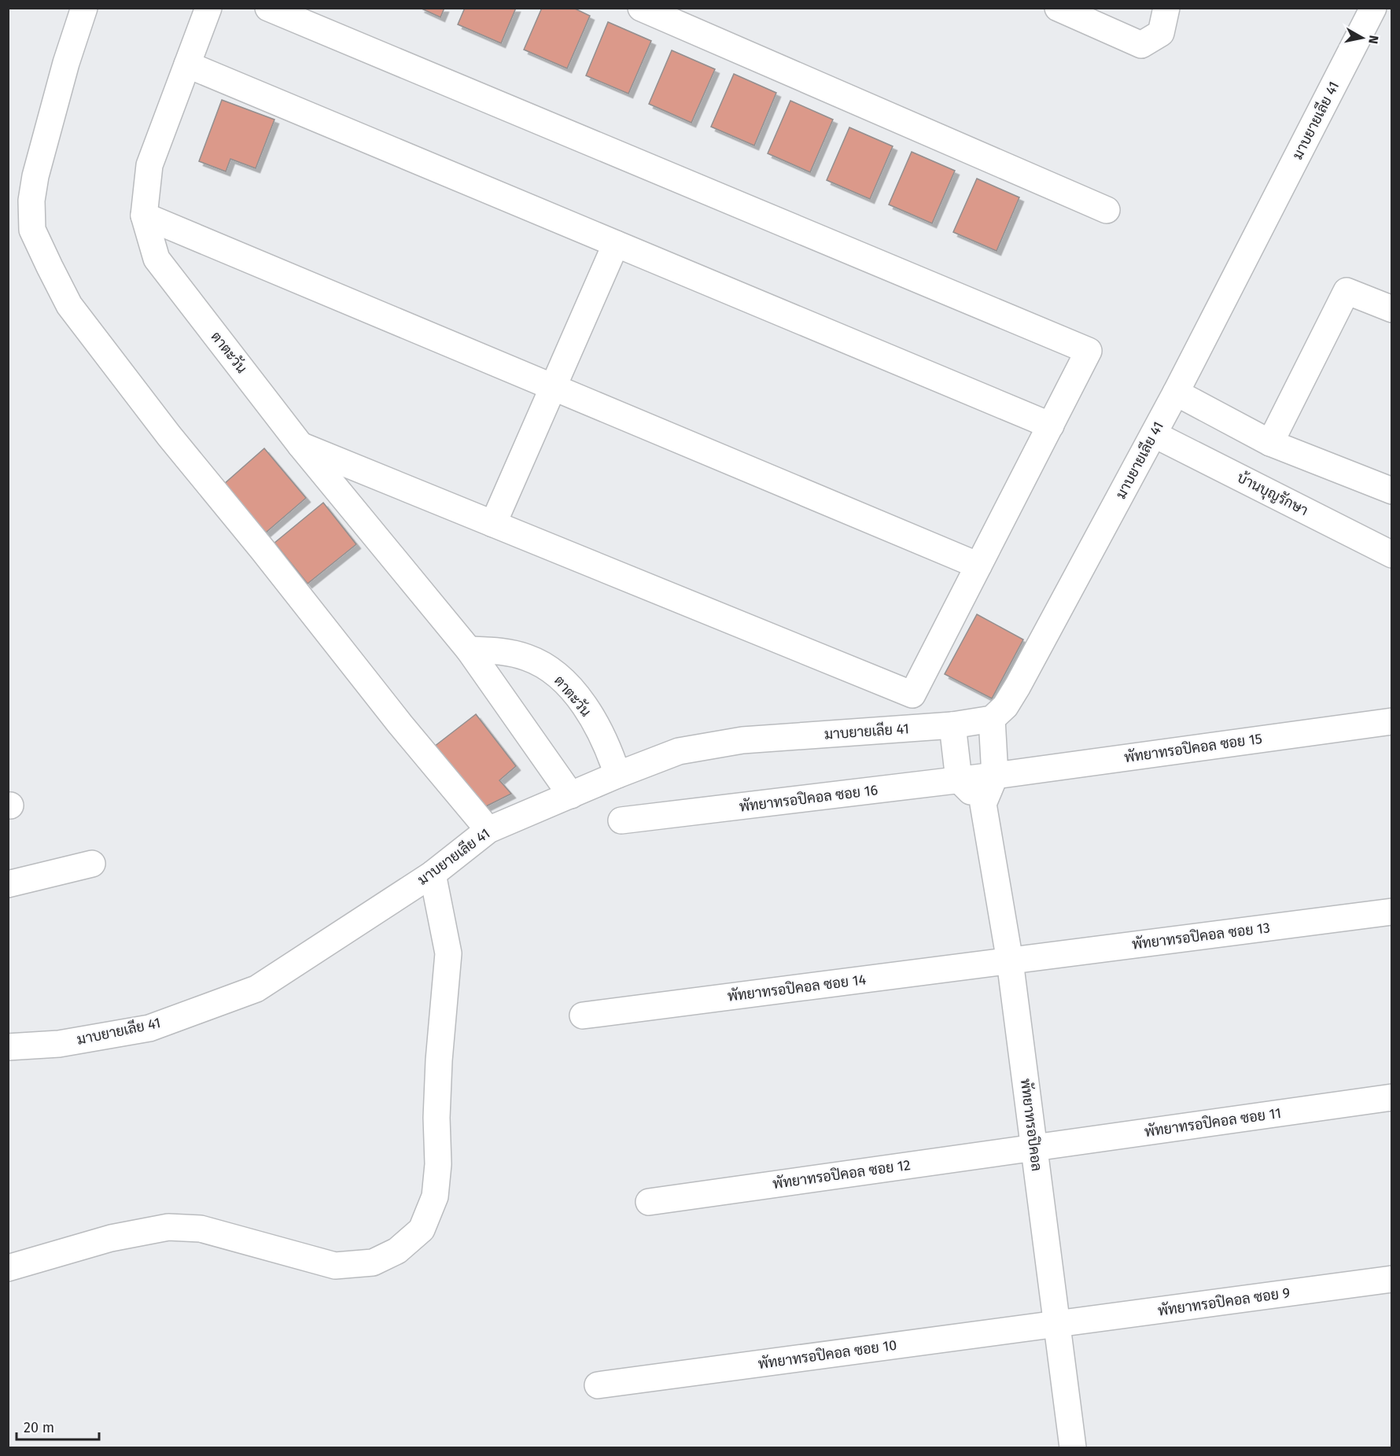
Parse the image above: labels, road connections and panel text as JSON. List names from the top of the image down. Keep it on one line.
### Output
{"streets":{"street":["มาบยายเลีย 41","ตาตะวัน","บ้านบุญรักษา","พัทยาทรอปิคอล ซอย 15","พัทยาทรอปิคอล ซอย 16","พัทยาทรอปิคอล ซอย 13","พัทยาทรอปิคอล ซอย 14","พัทยาทรอปิคอล ซอย 11","พัทยาทรอปิคอล","พัทยาทรอปิคอล ซอย 12","พัทยาทรอปิคอล ซอย 9","พัทยาทรอปิคอล ซอย 10"]},"crossings":[["มาบยายเลีย 41","ตาตะวัน"],["มาบยายเลีย 41","บ้านบุญรักษา"],["พัทยาทรอปิคอล ซอย 15","พัทยาทรอปิคอล ซอย 16"],["พัทยาทรอปิคอล ซอย 13","พัทยาทรอปิคอล ซอย 14"],["พัทยาทรอปิคอล ซอย 13","พัทยาทรอปิคอล"],["พัทยาทรอปิคอล ซอย 14","พัทยาทรอปิคอล"],["พัทยาทรอปิคอล ซอย 11","พัทยาทรอปิคอล"],["พัทยาทรอปิคอล ซอย 11","พัทยาทรอปิคอล ซอย 12"],["พัทยาทรอปิคอล","พัทยาทรอปิคอล ซอย 12"],["พัทยาทรอปิคอล","พัทยาทรอปิคอล ซอย 9"],["พัทยาทรอปิคอล","พัทยาทรอปิคอล ซอย 10"],["พัทยาทรอปิคอล ซอย 9","พัทยาทรอปิคอล ซอย 10"]],"scale_bar":"20 m","north":"right"}
